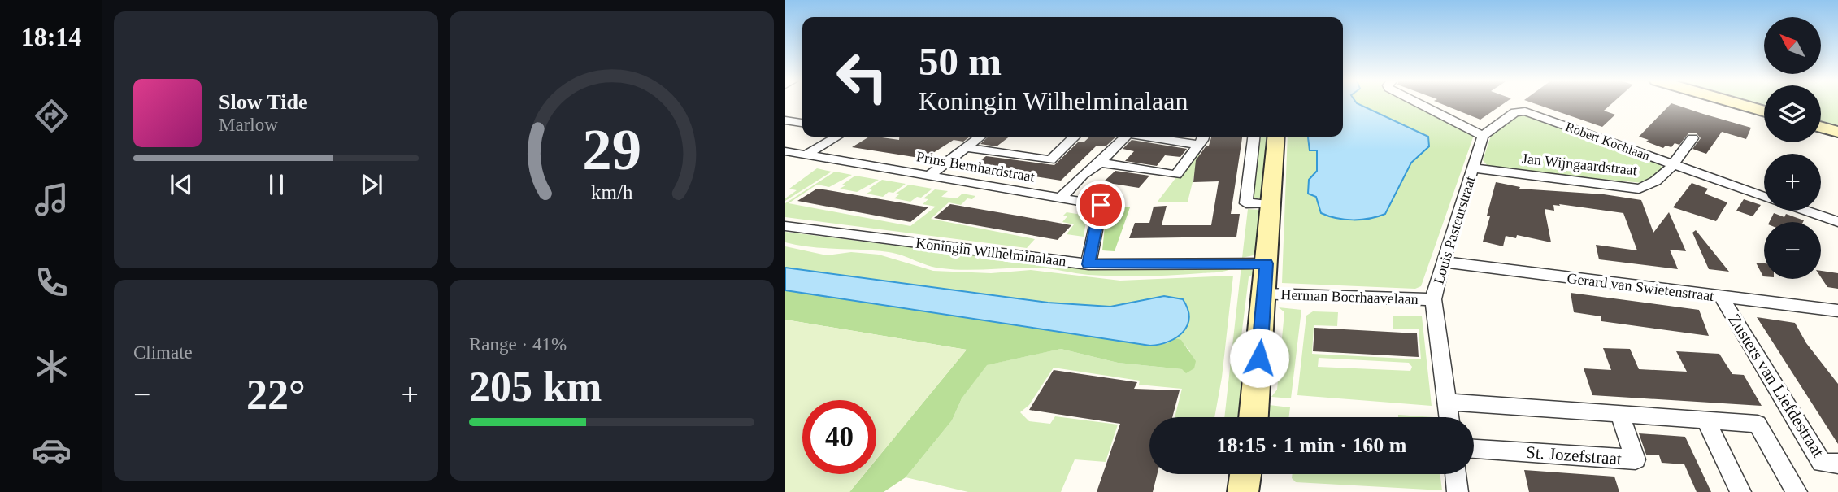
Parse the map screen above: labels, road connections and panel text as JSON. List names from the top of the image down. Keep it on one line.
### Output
{"streets":{"main road":["Herman Boerhaavelaan"],"street":["Robert Kochlaan","Jan Wijngaardstraat","Prins Bernhardstraat","Louis Pasteurstraat","Koningin Wilhelminalaan","Gerard van Swietenstraat","Zusters van Liefdestraat","St. Jozefstraat"]},"crossings":[["Robert Kochlaan","Jan Wijngaardstraat"],["Robert Kochlaan","Louis Pasteurstraat"],["Jan Wijngaardstraat","Louis Pasteurstraat"],["Prins Bernhardstraat","Koningin Wilhelminalaan"],["Louis Pasteurstraat","Gerard van Swietenstraat"],["Louis Pasteurstraat","Herman Boerhaavelaan"],["Koningin Wilhelminalaan","Herman Boerhaavelaan"],["Gerard van Swietenstraat","Zusters van Liefdestraat"]],"north":"top left","page":{"tabs":"18:14","map_buttons":["+","−"],"turn":["50 m","Koningin Wilhelminalaan"],"song":["Slow Tide","Marlow"],"tile":["Climate",["Range · 41%","205 km"]],"heat":["−","22°","+"],"limit":"40","trip":"18:15 · 1 min · 160 m","gauge":["29","km/h"]}}
